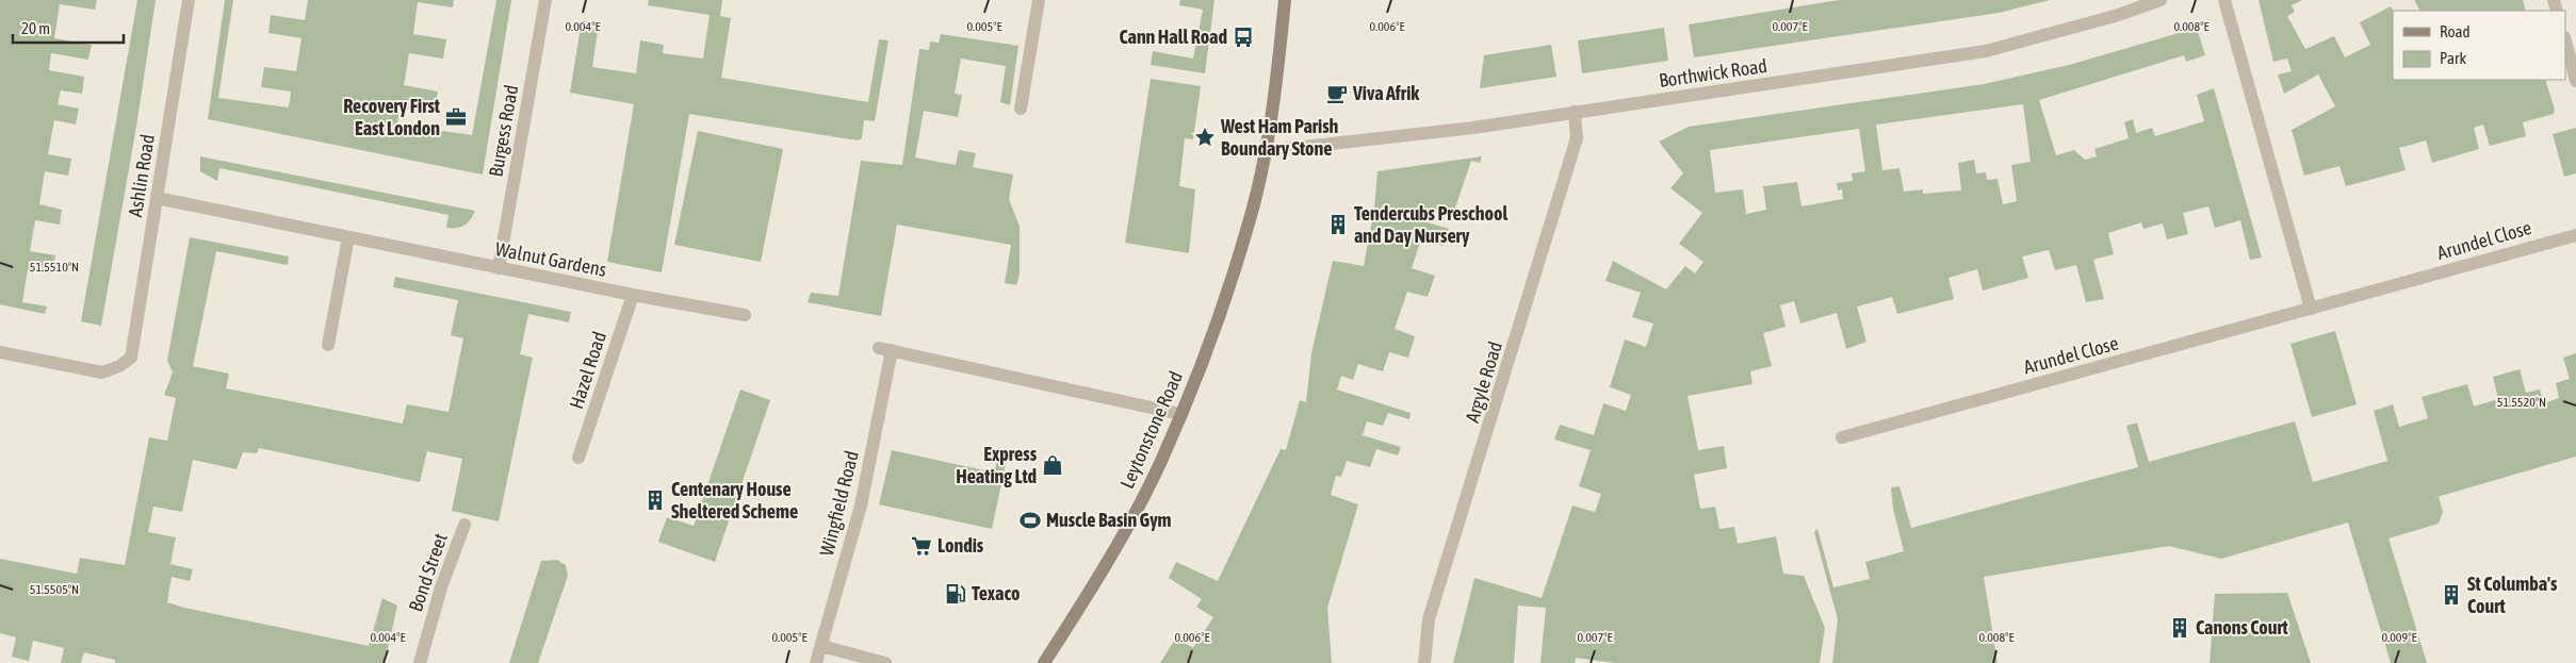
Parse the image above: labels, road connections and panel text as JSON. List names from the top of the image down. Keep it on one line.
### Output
{"streets":{"street":["Borthwick Road","Burgess Road","Ashlin Road","Arundel Close","Walnut Gardens","Hazel Road","Argyle Road","Leytonstone Road","Wingfield Road","Bond Street"]},"crossings":[["Borthwick Road","Argyle Road"],["Borthwick Road","Leytonstone Road"],["Burgess Road","Walnut Gardens"],["Ashlin Road","Walnut Gardens"],["Walnut Gardens","Hazel Road"],["Leytonstone Road","Wingfield Road"]],"places":{"bus stop":["Cann Hall Road"],"cafe":["Viva Afrik"],"office":["Recovery First East London"],"place":["West Ham Parish Boundary Stone"],"building":["Tendercubs Preschool and Day Nursery","Centenary House Sheltered Scheme","St Columba's Court","Canons Court"],"shop":["Express Heating Ltd"],"sports":["Muscle Basin Gym"],"supermarket":["Londis"],"fuel station":["Texaco"]},"legend":["Road","Park"],"scale_bar":"20 m","coordinates":["0.004°E","0.005°E","0.006°E","0.007°E","0.008°E","51.5510°N","51.5520°N","51.5505°N","0.009°E"]}
